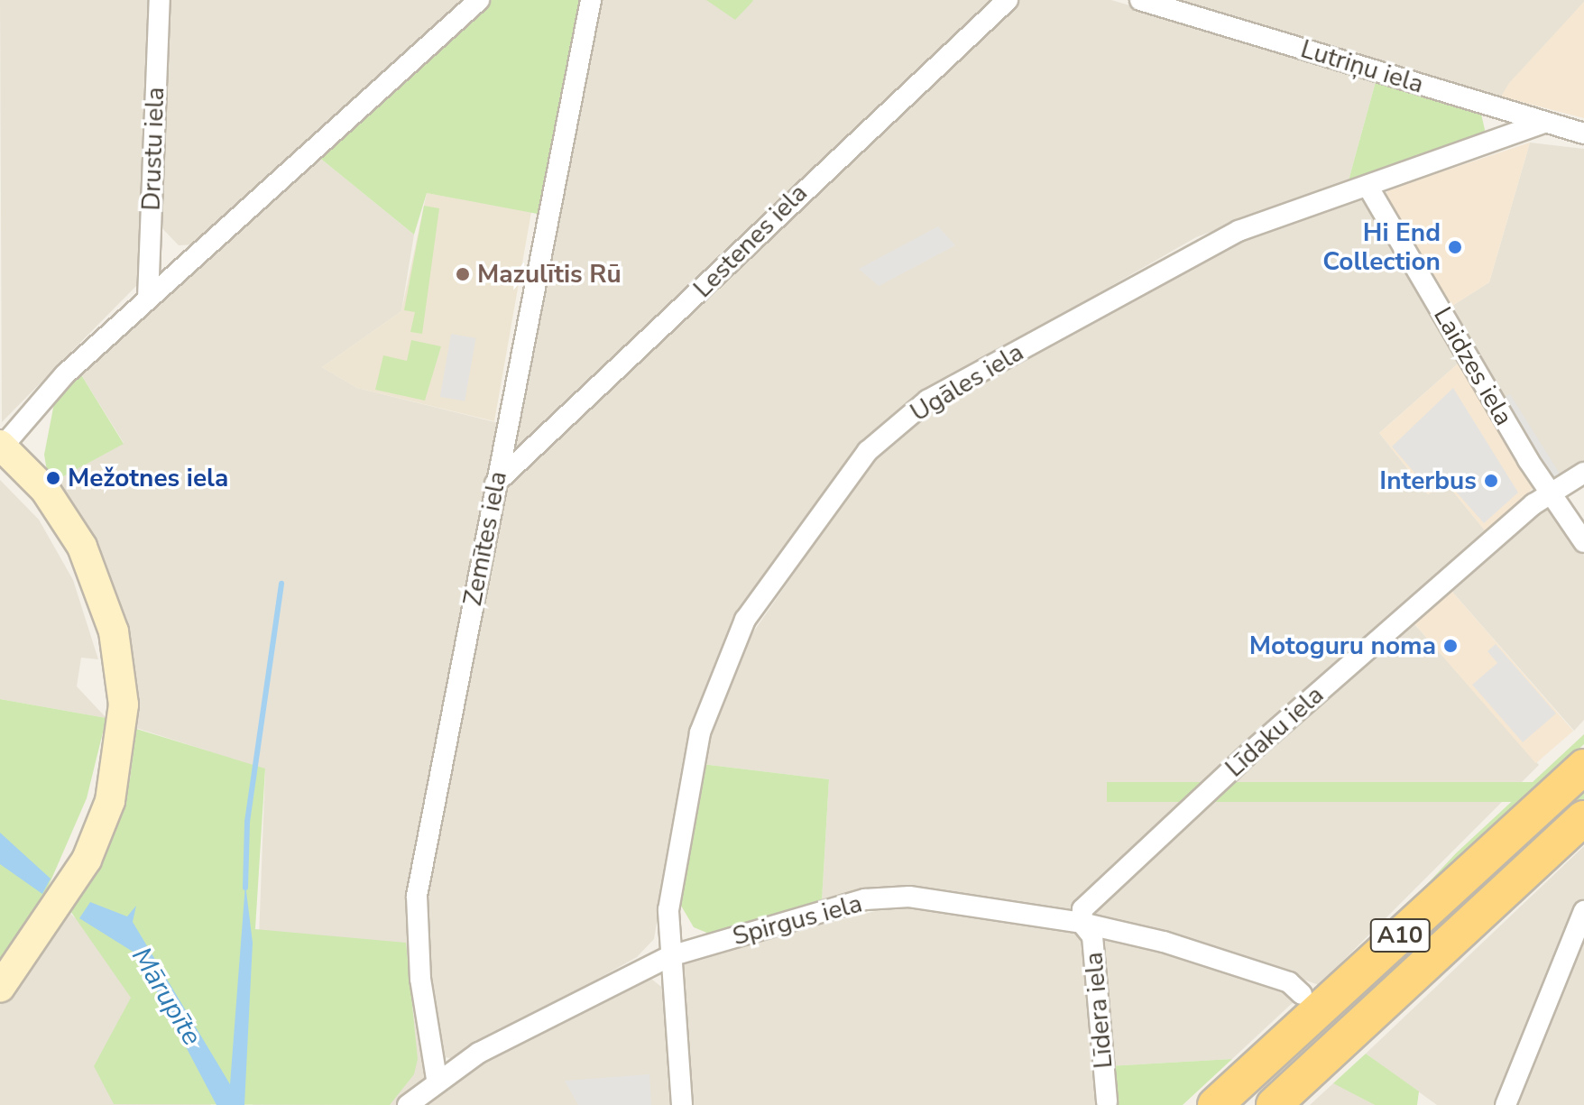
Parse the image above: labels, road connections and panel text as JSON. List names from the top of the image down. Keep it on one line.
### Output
{"streets":{"highway":["A10"],"street":["Lutriņu iela","Drustu iela","Lestenes iela","Laidzes iela","Ugāles iela","Zemītes iela","Līdaku iela","Spirgus iela","Līdera iela"]},"crossings":[["Lutriņu iela","Ugāles iela"],["Lestenes iela","Zemītes iela"],["Laidzes iela","Ugāles iela"],["Laidzes iela","Līdaku iela"],["Ugāles iela","Spirgus iela"],["Zemītes iela","Spirgus iela"],["Līdaku iela","Spirgus iela"],["Līdaku iela","Līdera iela"],["Spirgus iela","Līdera iela"]],"water":["Mārupīte"],"places":["Hi End Collection","Mazulītis Rū","Mežotnes iela","Interbus","Motoguru noma"]}
